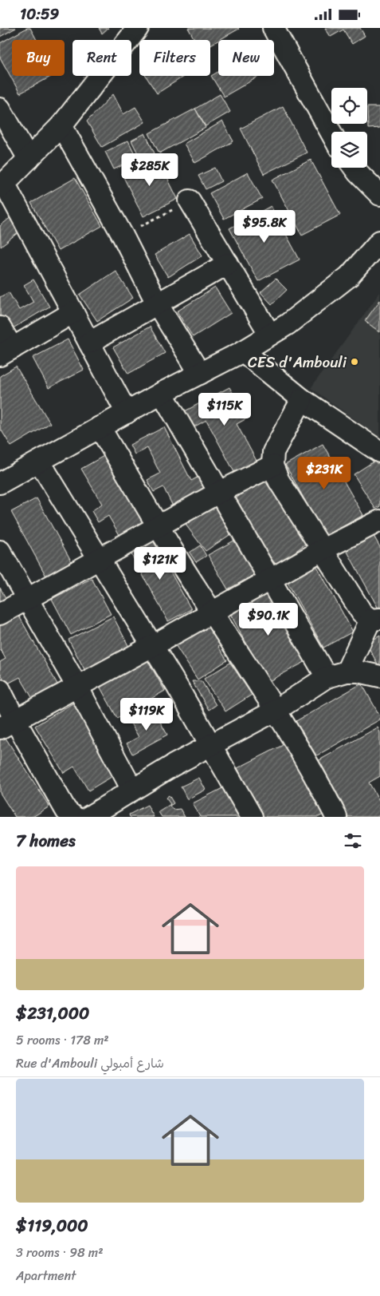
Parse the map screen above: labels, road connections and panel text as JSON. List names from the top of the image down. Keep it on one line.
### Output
{"places":["CES d'Ambouli"],"page":{"status":"10:59","chip":["Buy","Rent","Filters","New"],"price":["$285K","$95.8K","$115K","$231K","$121K","$90.1K","$119K"],"heading":"7 homes","list":[{"name":"$231,000","note":"5 rooms · 178 m² · Rue d'Ambouli شارع أمبولي"},{"name":"$119,000","note":"3 rooms · 98 m² · Apartment"}]}}
